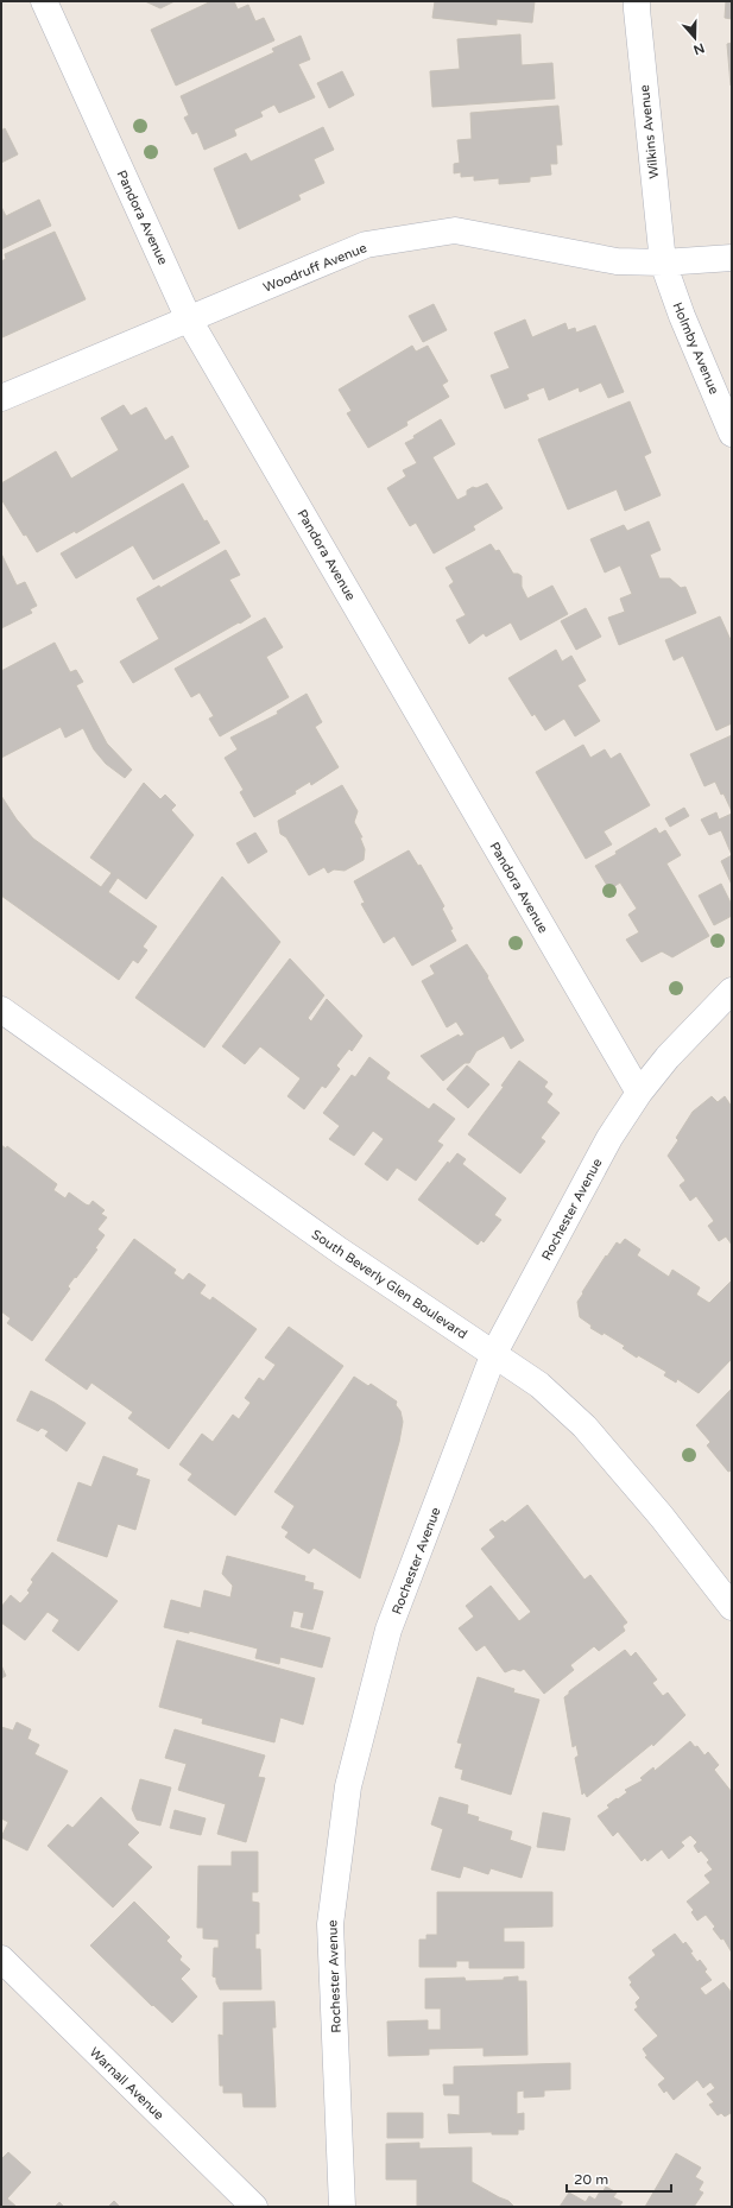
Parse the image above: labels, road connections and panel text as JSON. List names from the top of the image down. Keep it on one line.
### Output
{"streets":{"street":["Wilkins Avenue","Pandora Avenue","Woodruff Avenue","Holmby Avenue","Rochester Avenue","South Beverly Glen Boulevard","Warnall Avenue"]},"crossings":[["Wilkins Avenue","Woodruff Avenue"],["Wilkins Avenue","Holmby Avenue"],["Pandora Avenue","Woodruff Avenue"],["Pandora Avenue","Rochester Avenue"],["Woodruff Avenue","Holmby Avenue"],["Rochester Avenue","South Beverly Glen Boulevard"]],"scale_bar":"20 m","north":"bottom"}
